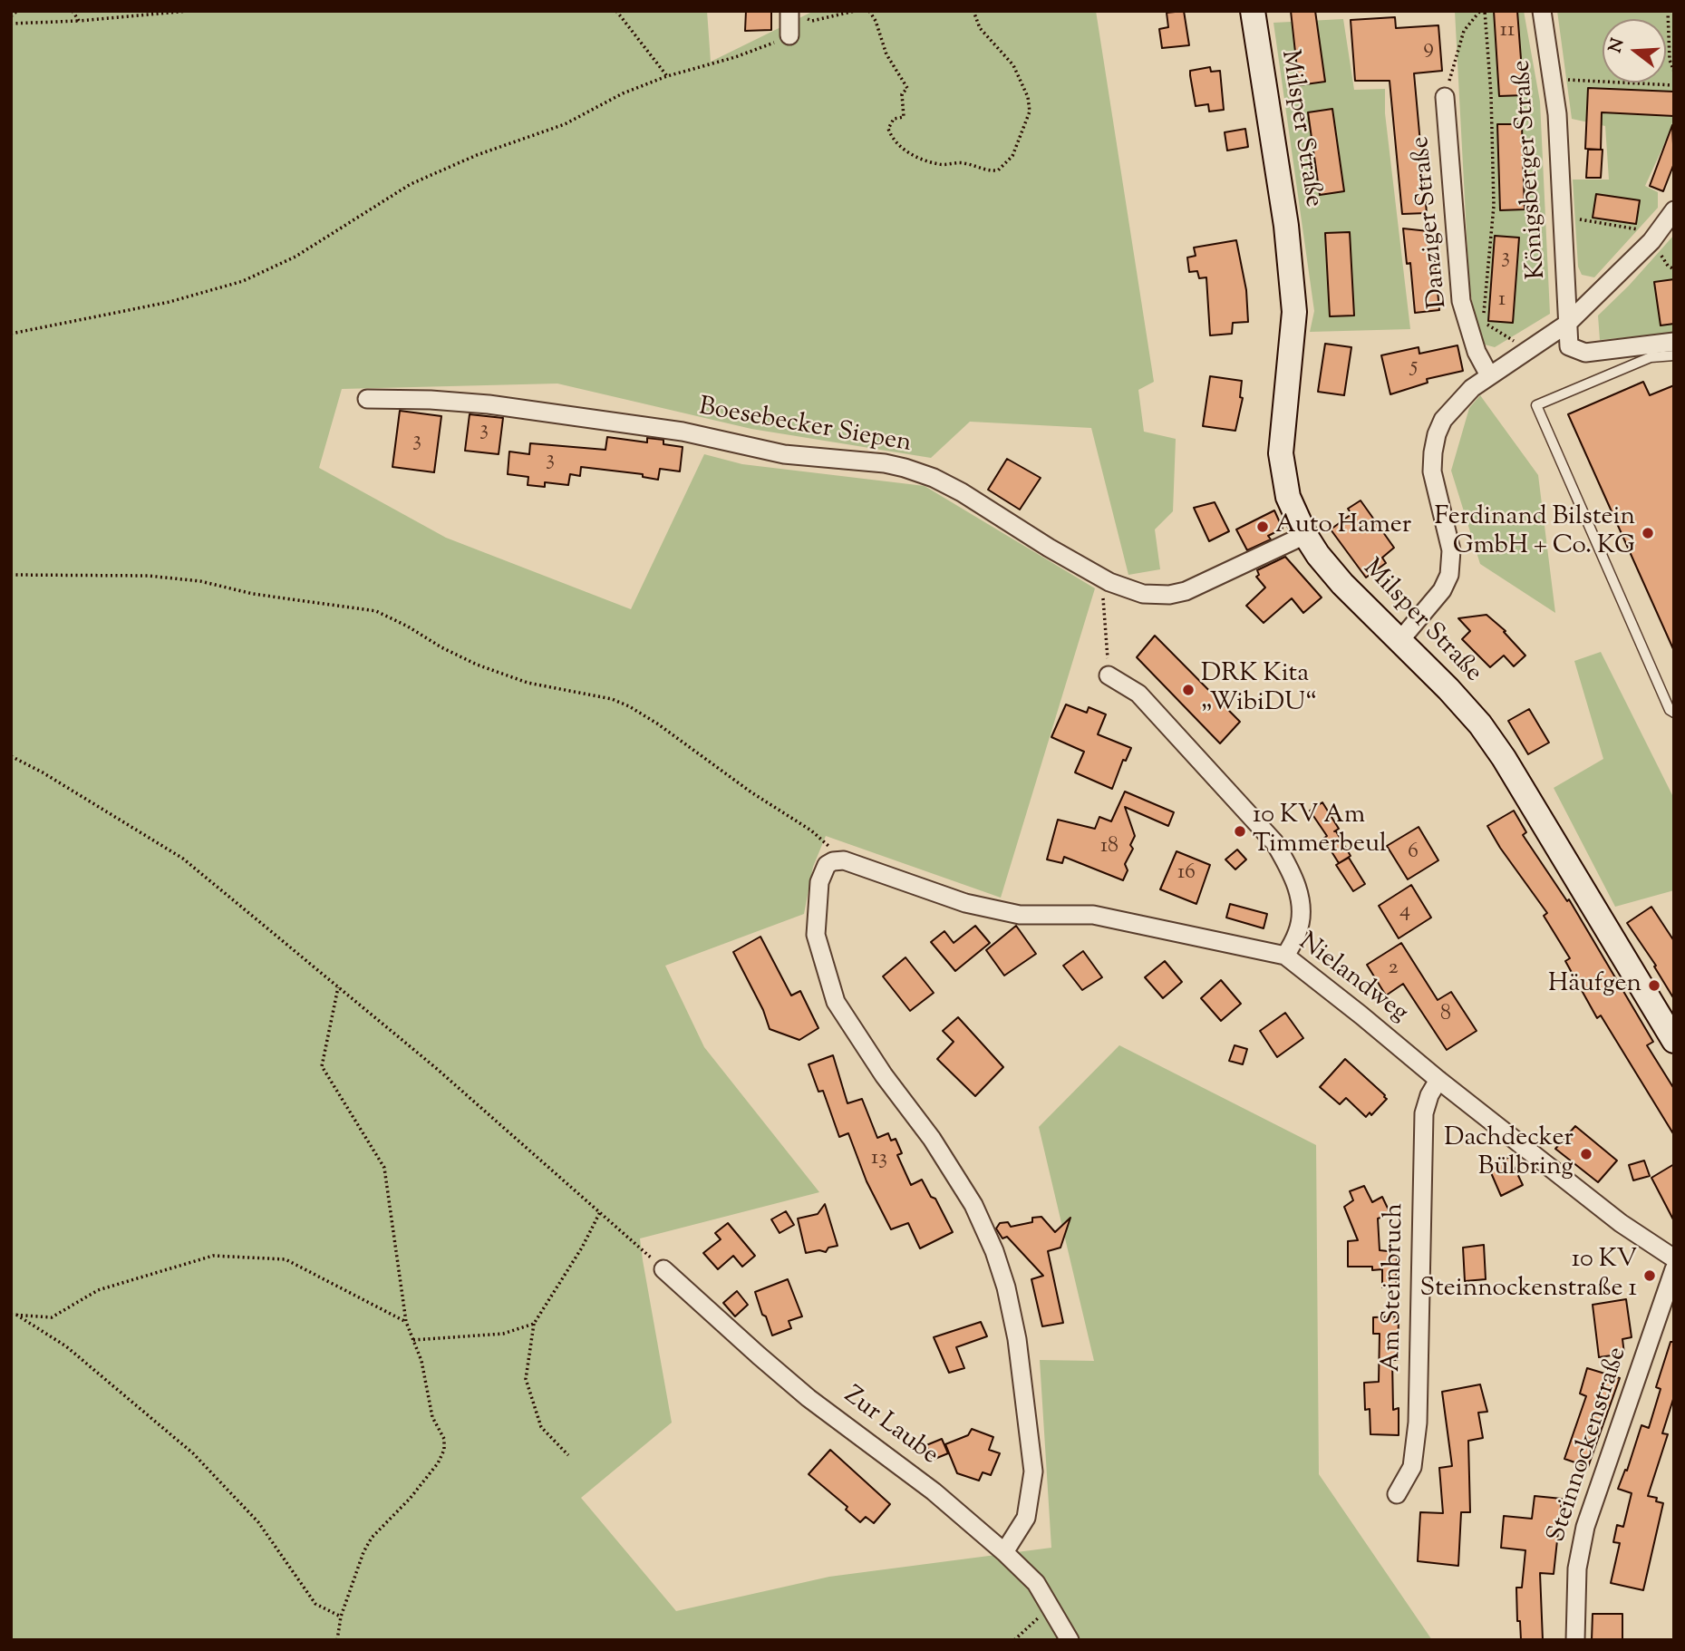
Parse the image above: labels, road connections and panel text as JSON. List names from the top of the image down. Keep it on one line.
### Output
{"streets":{"street":["Milsper Straße","Königsberger Straße","Danziger Straße","Boesebecker Siepen","Nielandweg","Am Steinbruch","Zur Laube","Steinnockenstraße"]},"crossings":[["Milsper Straße","Boesebecker Siepen"],["Nielandweg","Am Steinbruch"]],"places":["Auto Hamer","Ferdinand Bilstein GmbH + Co. KG","DRK Kita „WibiDU“","10 KV Am Timmerbeul","Häufgen","Dachdecker Bülbring","10 KV Steinnockenstraße 1"],"house_numbers":["11","9","3","1","5","3","3","3","18","6","16","4","2","8","13"],"north":"left"}
